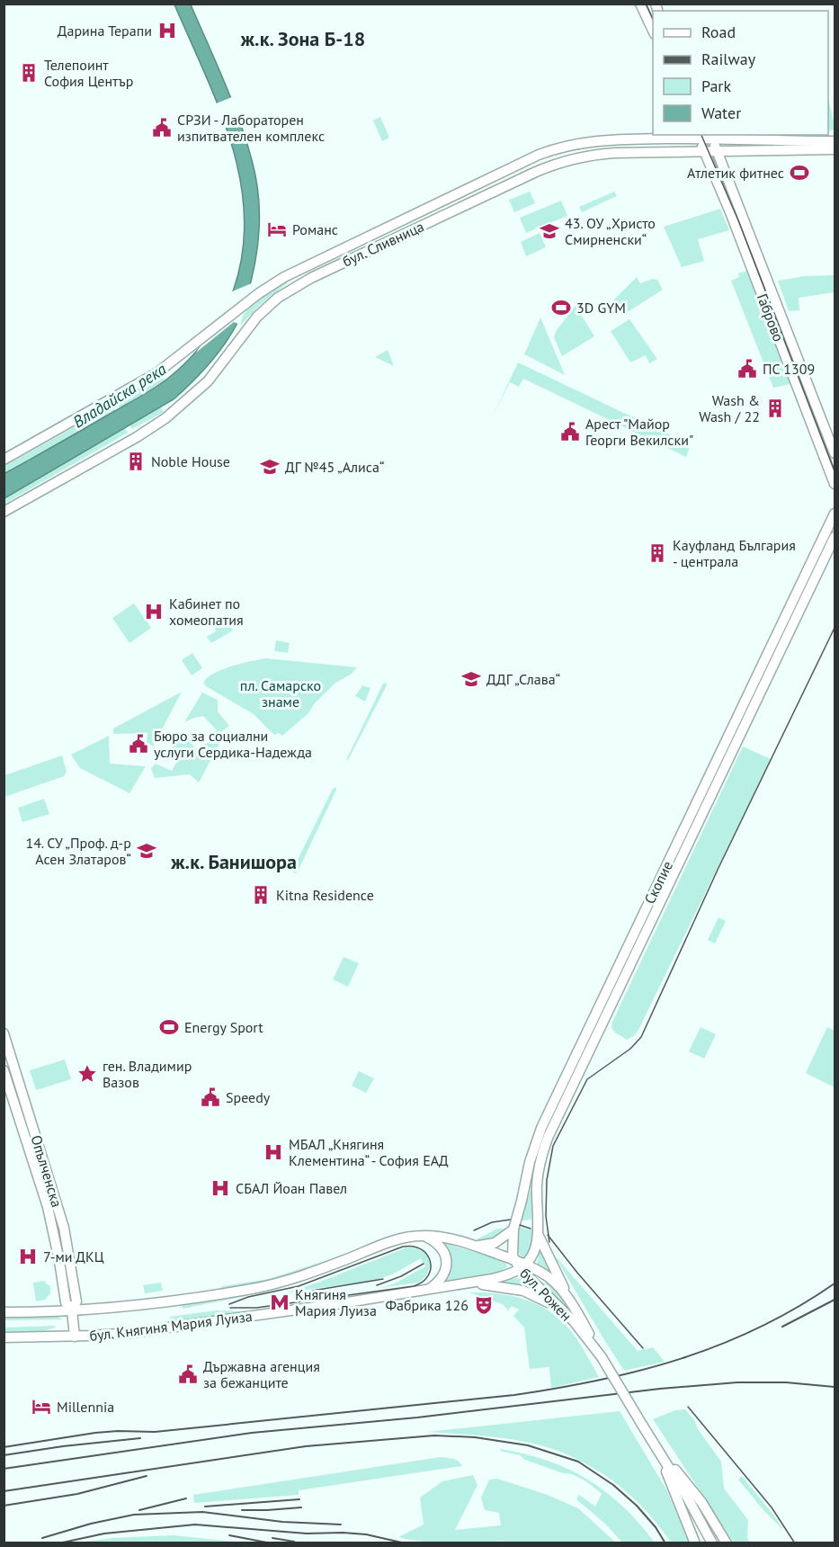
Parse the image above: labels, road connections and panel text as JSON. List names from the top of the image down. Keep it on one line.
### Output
{"streets":{"main road":["бул. Сливница","Габрово","Скопие","Опълченска","бул. Рожен","бул. Княгиня Мария Луиза"]},"crossings":[["бул. Сливница","Габрово"],["Скопие","бул. Рожен"],["Скопие","бул. Княгиня Мария Луиза"],["Опълченска","бул. Княгиня Мария Луиза"],["бул. Рожен","бул. Княгиня Мария Луиза"]],"districts":["ж.к. Зона Б-18","ж.к. Банишора"],"water":["Владайска река"],"parks":["пл. Самарско знаме"],"places":{"hospital":["Дарина Терапи","Кабинет по хомеопатия","МБАЛ „Княгиня Клементина“ - София ЕАД","СБАЛ Йоан Павел","7-ми ДКЦ"],"building":["Телепоинт София Център","Wash & Wash / 22","Noble House","Кауфланд България - централа","Kitna Residence"],"public building":["СРЗИ - Лабораторен изпитвателен комплекс","ПС 1309","Арест \"Майор Георги Векилски\"","Бюро за социални услуги Сердика-Надежда","Speedy","Държавна агенция за бежанците"],"sports":["Атлетик фитнес","3D GYM","Energy Sport"],"hotel":["Романс","Millennia"],"school or university":["43. ОУ „Христо Смирненски“","ДГ №45 „Алиса“","ДДГ „Слава“","14. СУ „Проф. д-р Асен Златаров“"],"place":["ген. Владимир Вазов"],"metro station":["Княгиня Мария Луиза"],"theatre":["Фабрика 126"]},"legend":["Road","Railway","Park","Water"]}
